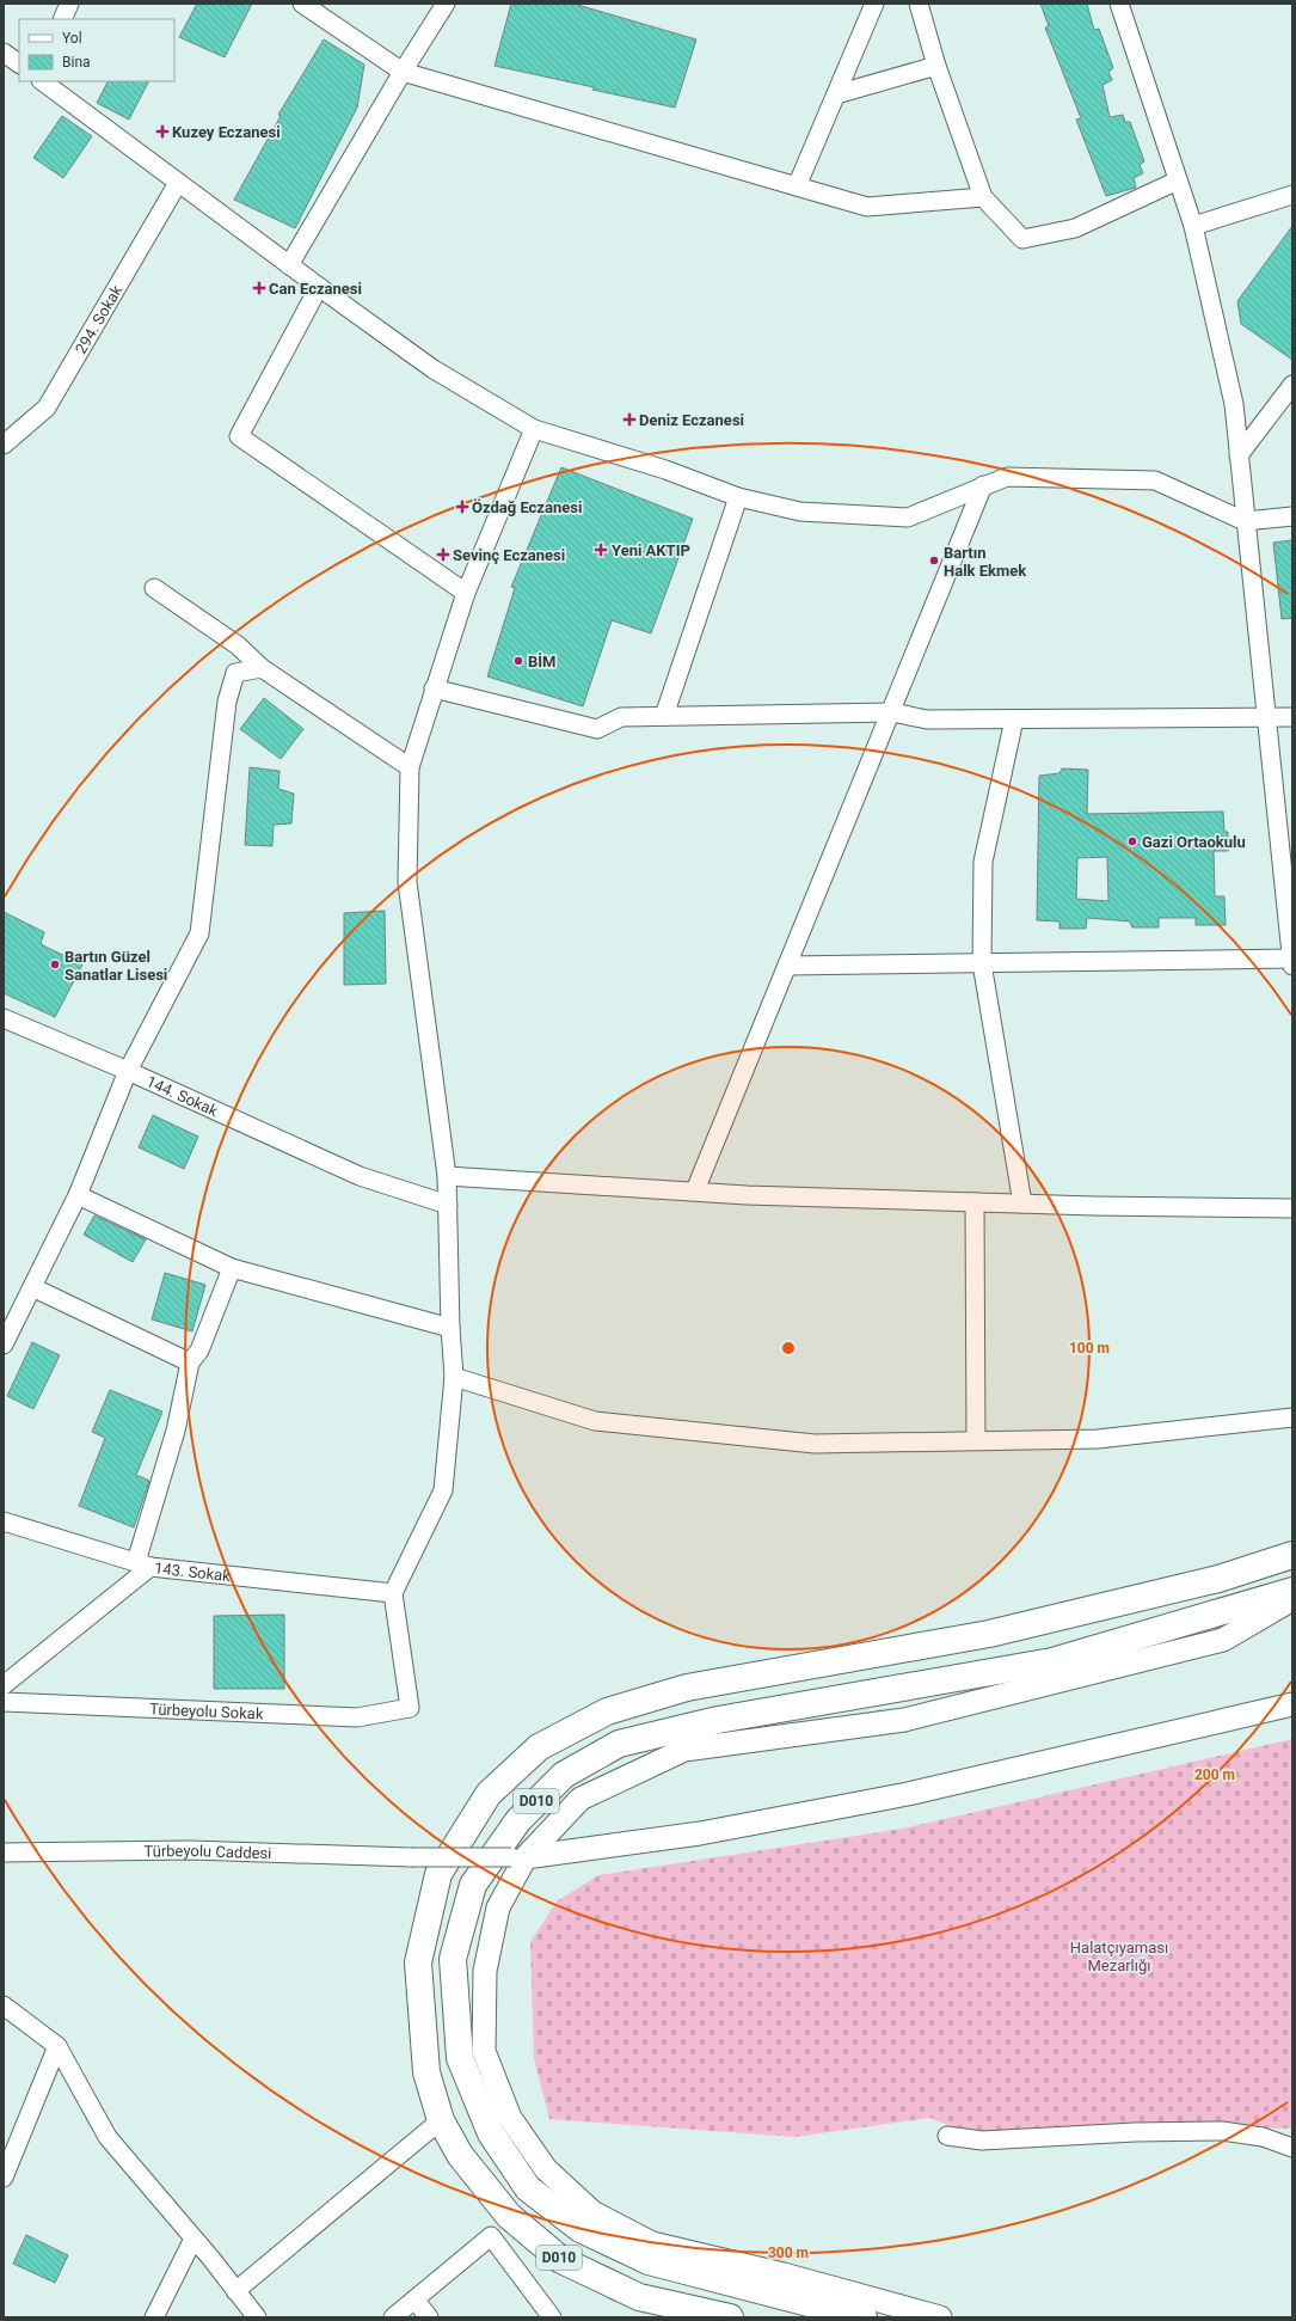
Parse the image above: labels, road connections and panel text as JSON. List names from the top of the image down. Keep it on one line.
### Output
{"streets":{"highway":["D010"],"street":["294. Sokak","144. Sokak","143. Sokak","Türbeyolu Sokak","Türbeyolu Caddesi"]},"crossings":[["143. Sokak","Türbeyolu Sokak"]],"parks":["Halatçıyaması Mezarlığı"],"places":{"health":["Kuzey Eczanesi","Can Eczanesi","Deniz Eczanesi","Özdağ Eczanesi","Yeni AKTIP","Sevinç Eczanesi"],"other":["Bartın Halk Ekmek","BİM","Gazi Ortaokulu","Bartın Güzel Sanatlar Lisesi"]},"legend":["Yol","Bina"],"rings":["100 m","200 m","300 m"]}
